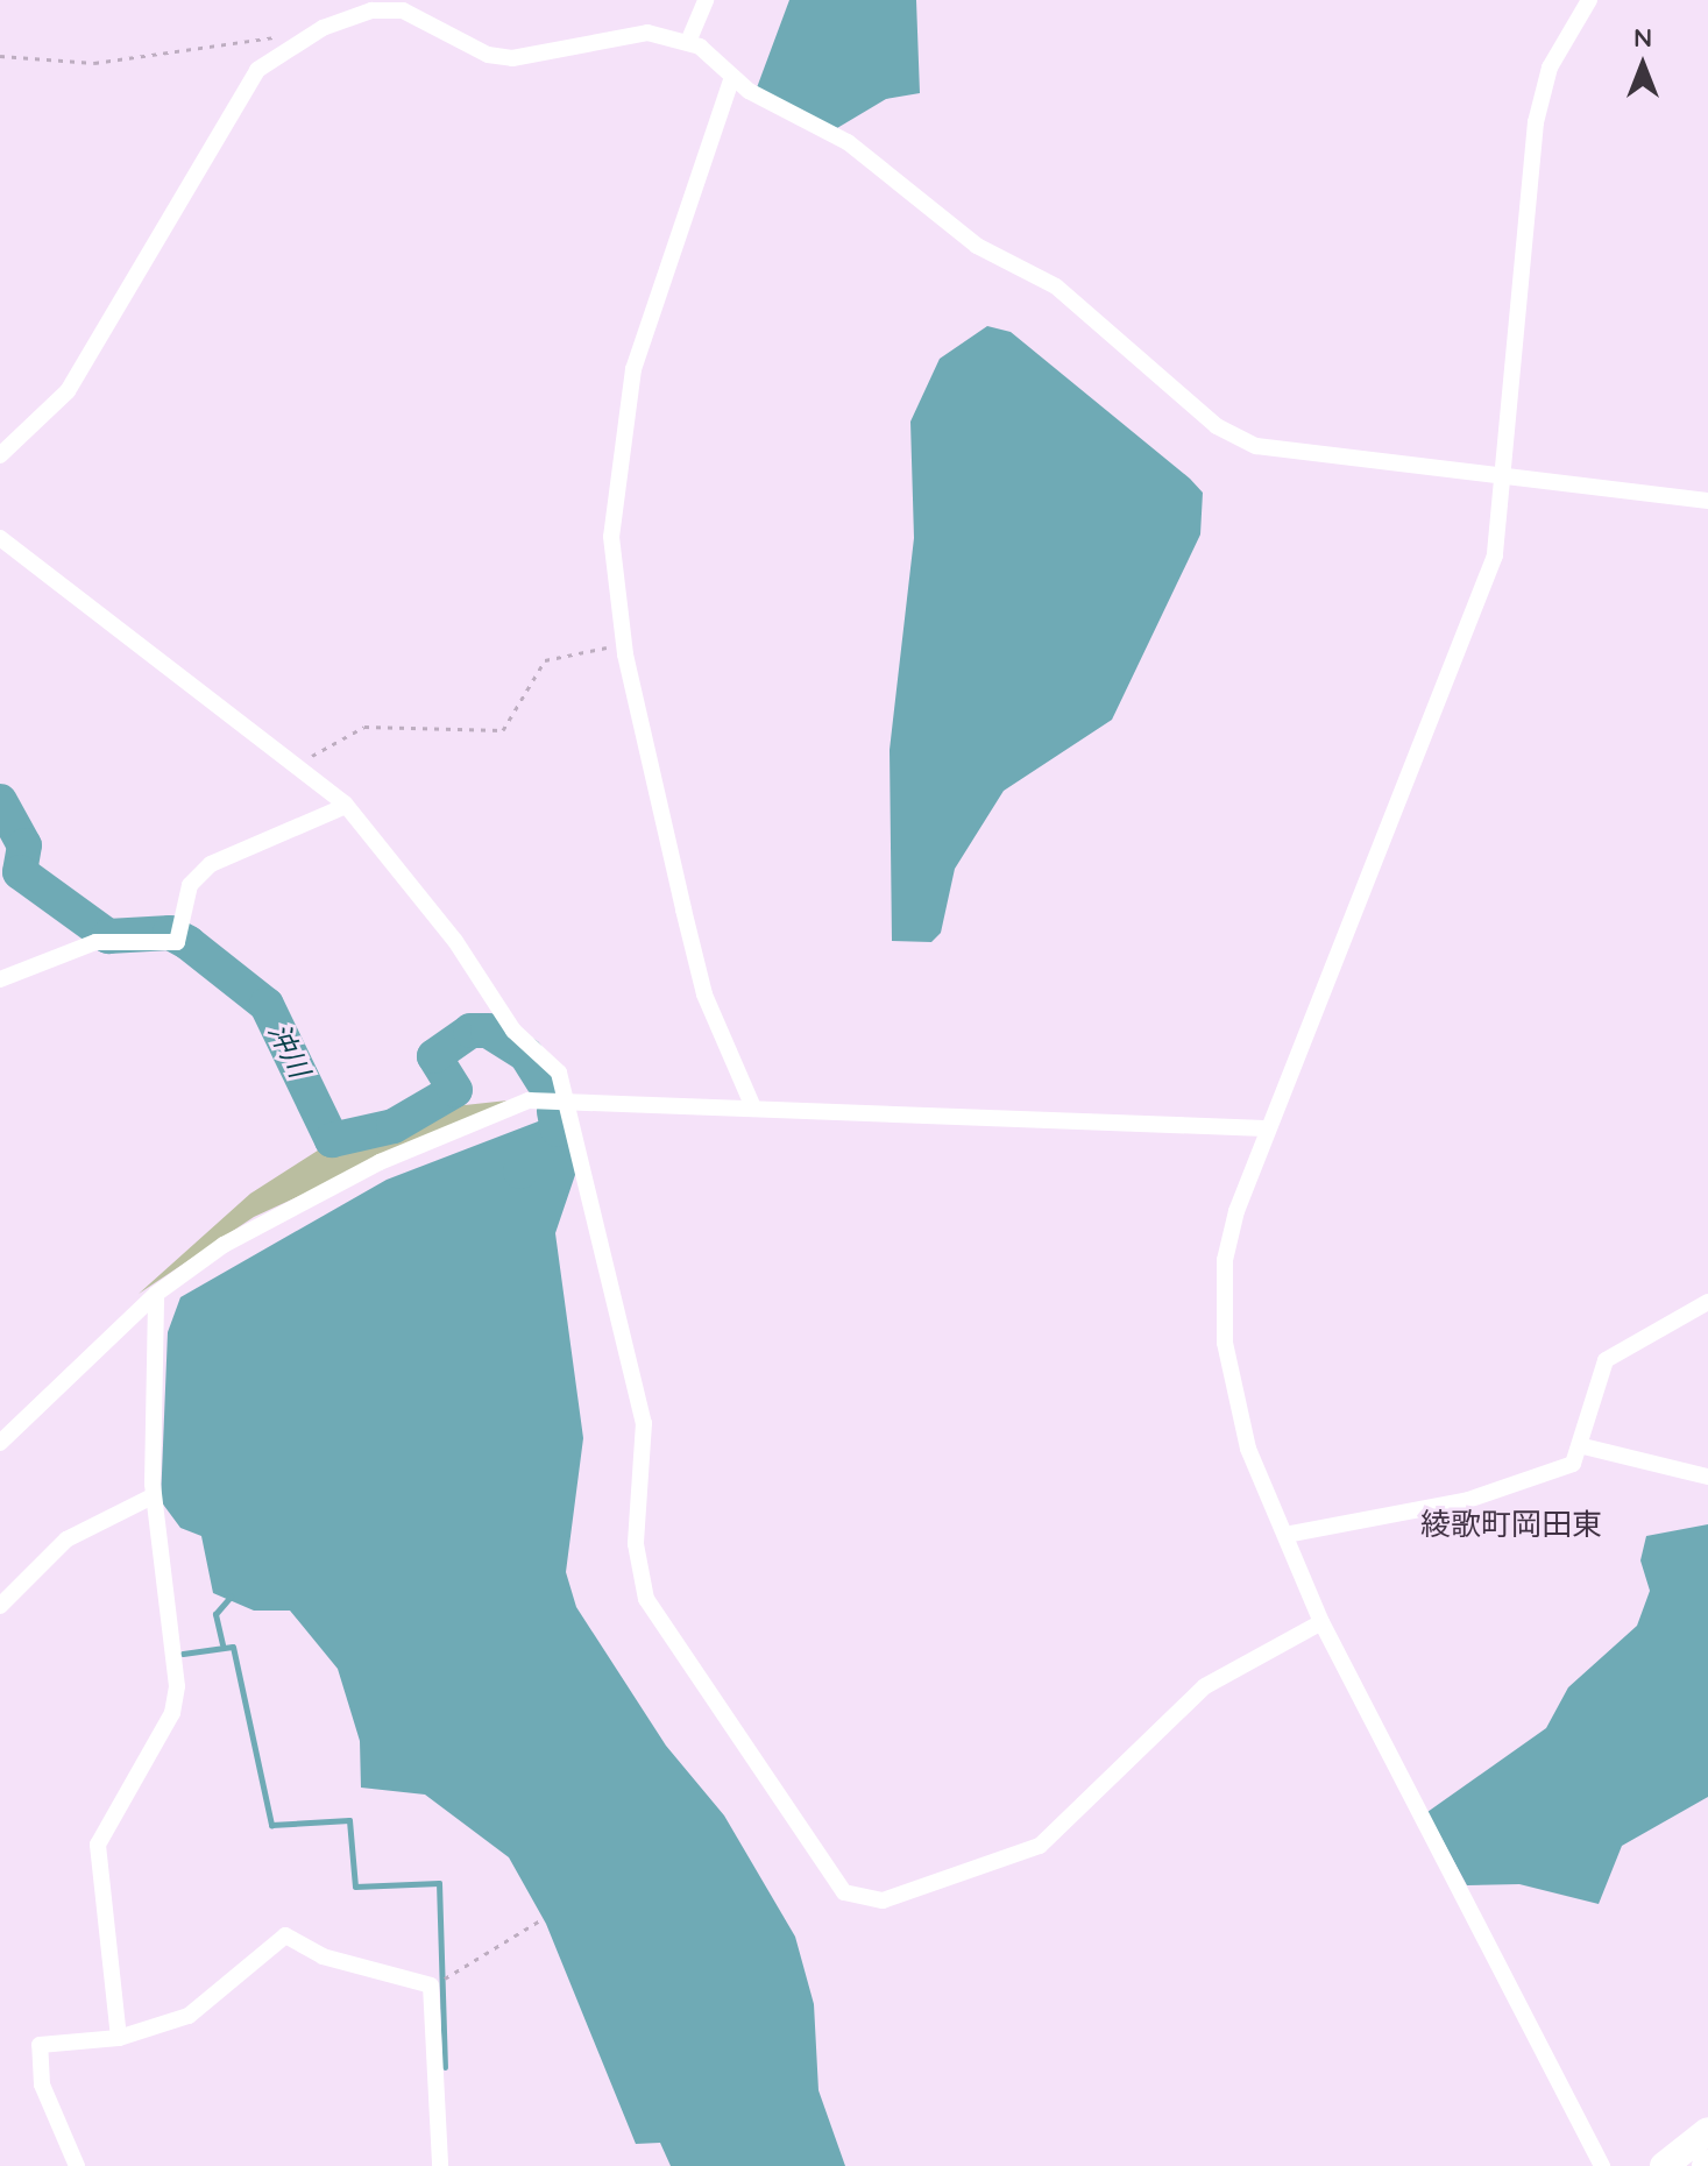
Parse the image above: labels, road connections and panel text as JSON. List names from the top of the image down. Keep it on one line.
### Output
{"districts":["綾歌町岡田東"],"water":["沖川"],"north":"top"}
